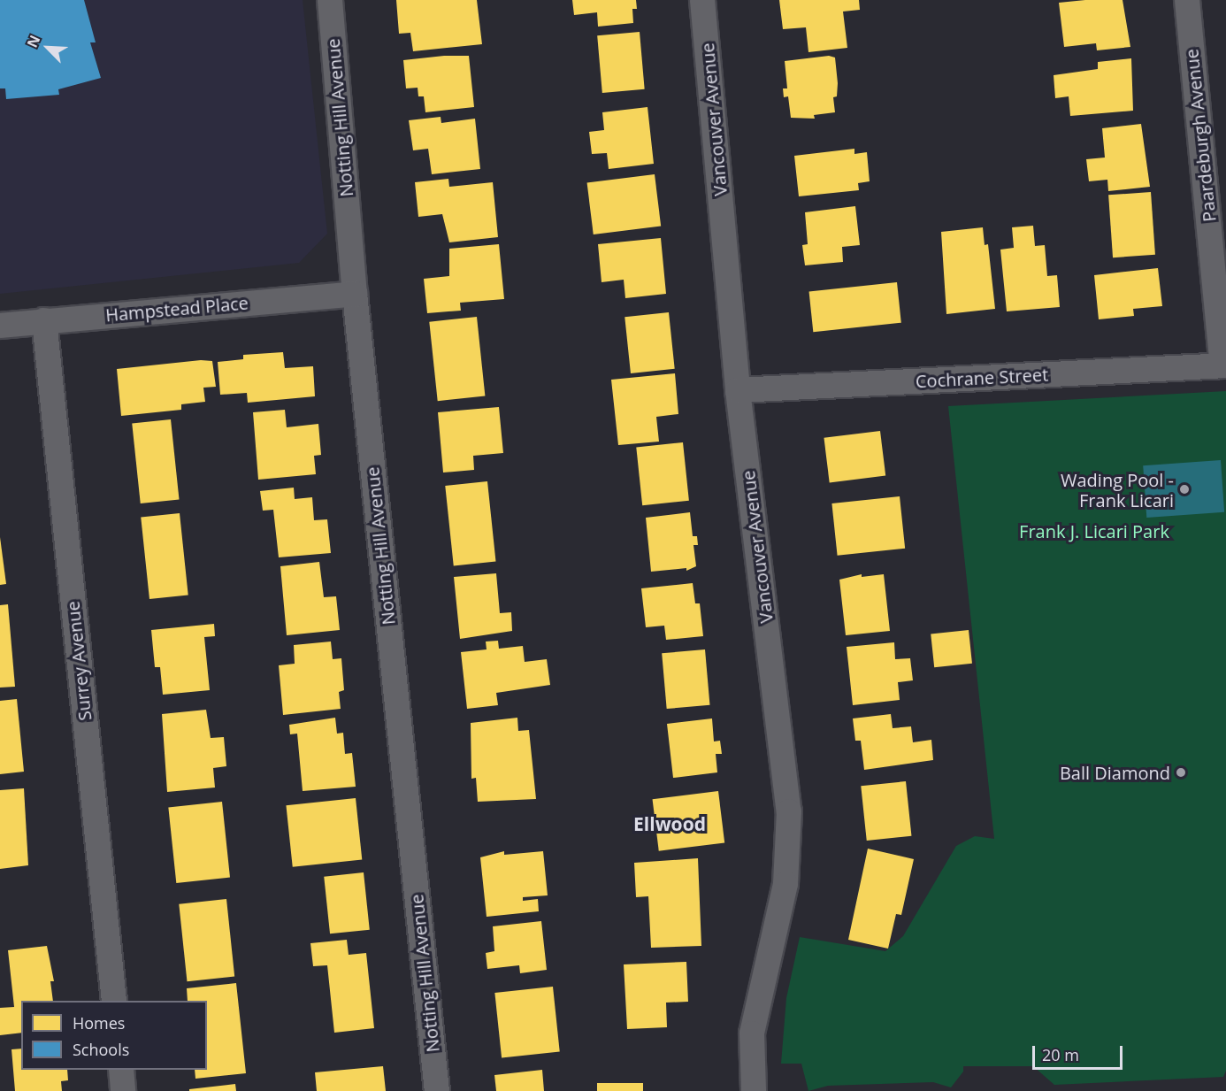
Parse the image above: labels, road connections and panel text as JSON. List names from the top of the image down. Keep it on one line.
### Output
{"streets":{"street":["Notting Hill Avenue","Vancouver Avenue","Paardeburgh Avenue","Hampstead Place","Cochrane Street","Surrey Avenue"]},"crossings":[["Notting Hill Avenue","Hampstead Place"],["Vancouver Avenue","Cochrane Street"],["Paardeburgh Avenue","Cochrane Street"],["Hampstead Place","Surrey Avenue"]],"districts":["Ellwood"],"parks":["Frank J. Licari Park"],"places":["Wading Pool - Frank Licari","Ball Diamond"],"legend":["Homes","Schools"],"scale_bar":"20 m","north":"top left"}
